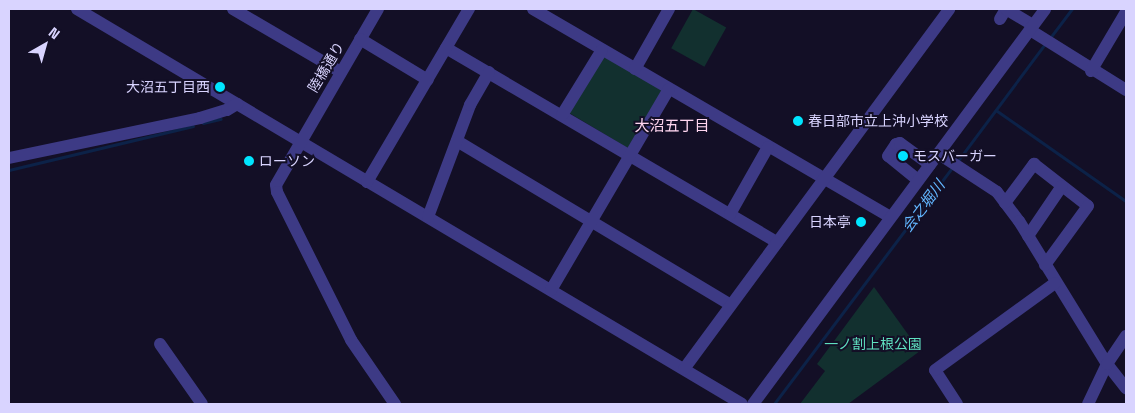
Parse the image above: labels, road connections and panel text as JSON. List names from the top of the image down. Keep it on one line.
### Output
{"streets":{"street":["陸橋通り"]},"districts":["大沼五丁目"],"water":["会之堀川"],"parks":["一ノ割上根公園"],"places":["大沼五丁目西","春日部市立上沖小学校","モスバーガー","ローソン","日本亭"],"north":"top right"}
